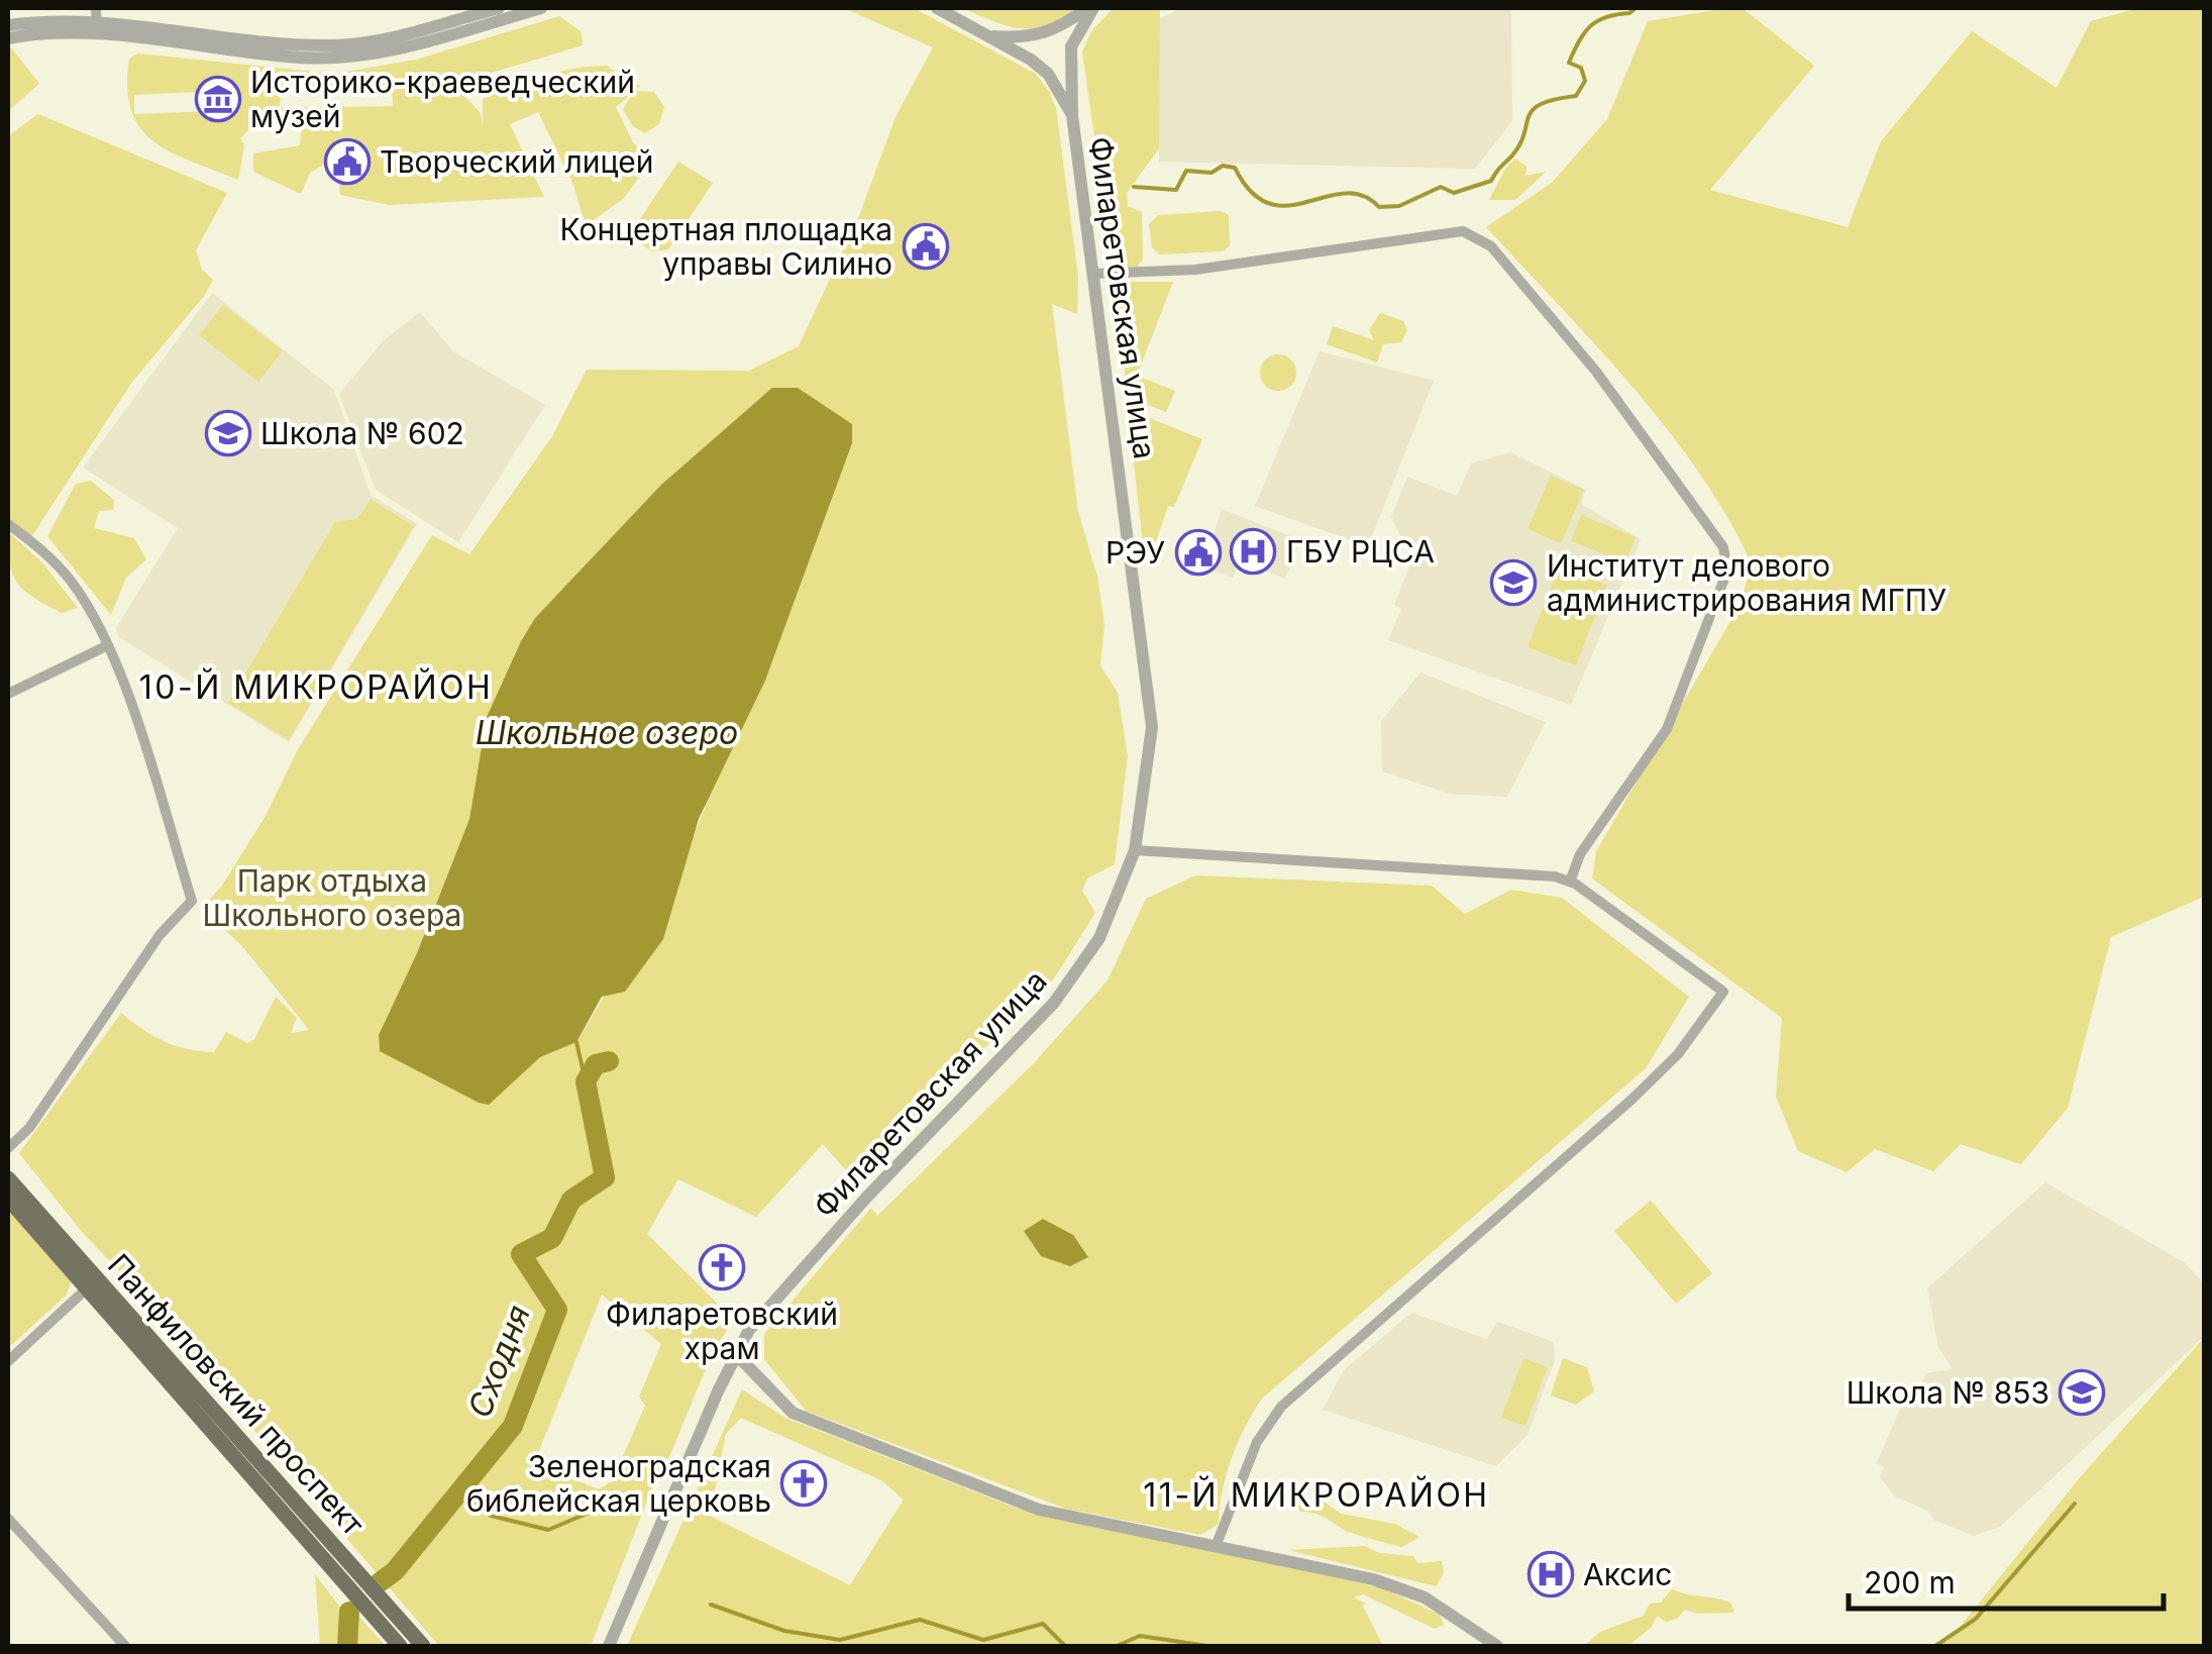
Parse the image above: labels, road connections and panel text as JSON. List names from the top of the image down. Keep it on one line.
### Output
{"streets":{"main road":["Панфиловский проспект"],"street":["Филаретовская улица"]},"districts":["10-Й МИКРОРАЙОН","11-Й МИКРОРАЙОН"],"water":["Школьное озеро","Сходня"],"parks":["Парк отдыха Школьного озера"],"places":{"museum":["Историко-краеведческий музей"],"public building":["Творческий лицей","Концертная площадка управы Силино","РЭУ"],"school or university":["Школа № 602","Институт делового администрирования МГПУ","Школа № 853"],"hospital":["ГБУ РЦСА","Аксис"],"church":["Филаретовский храм","Зеленоградская библейская церковь"]},"scale_bar":"200 m"}
